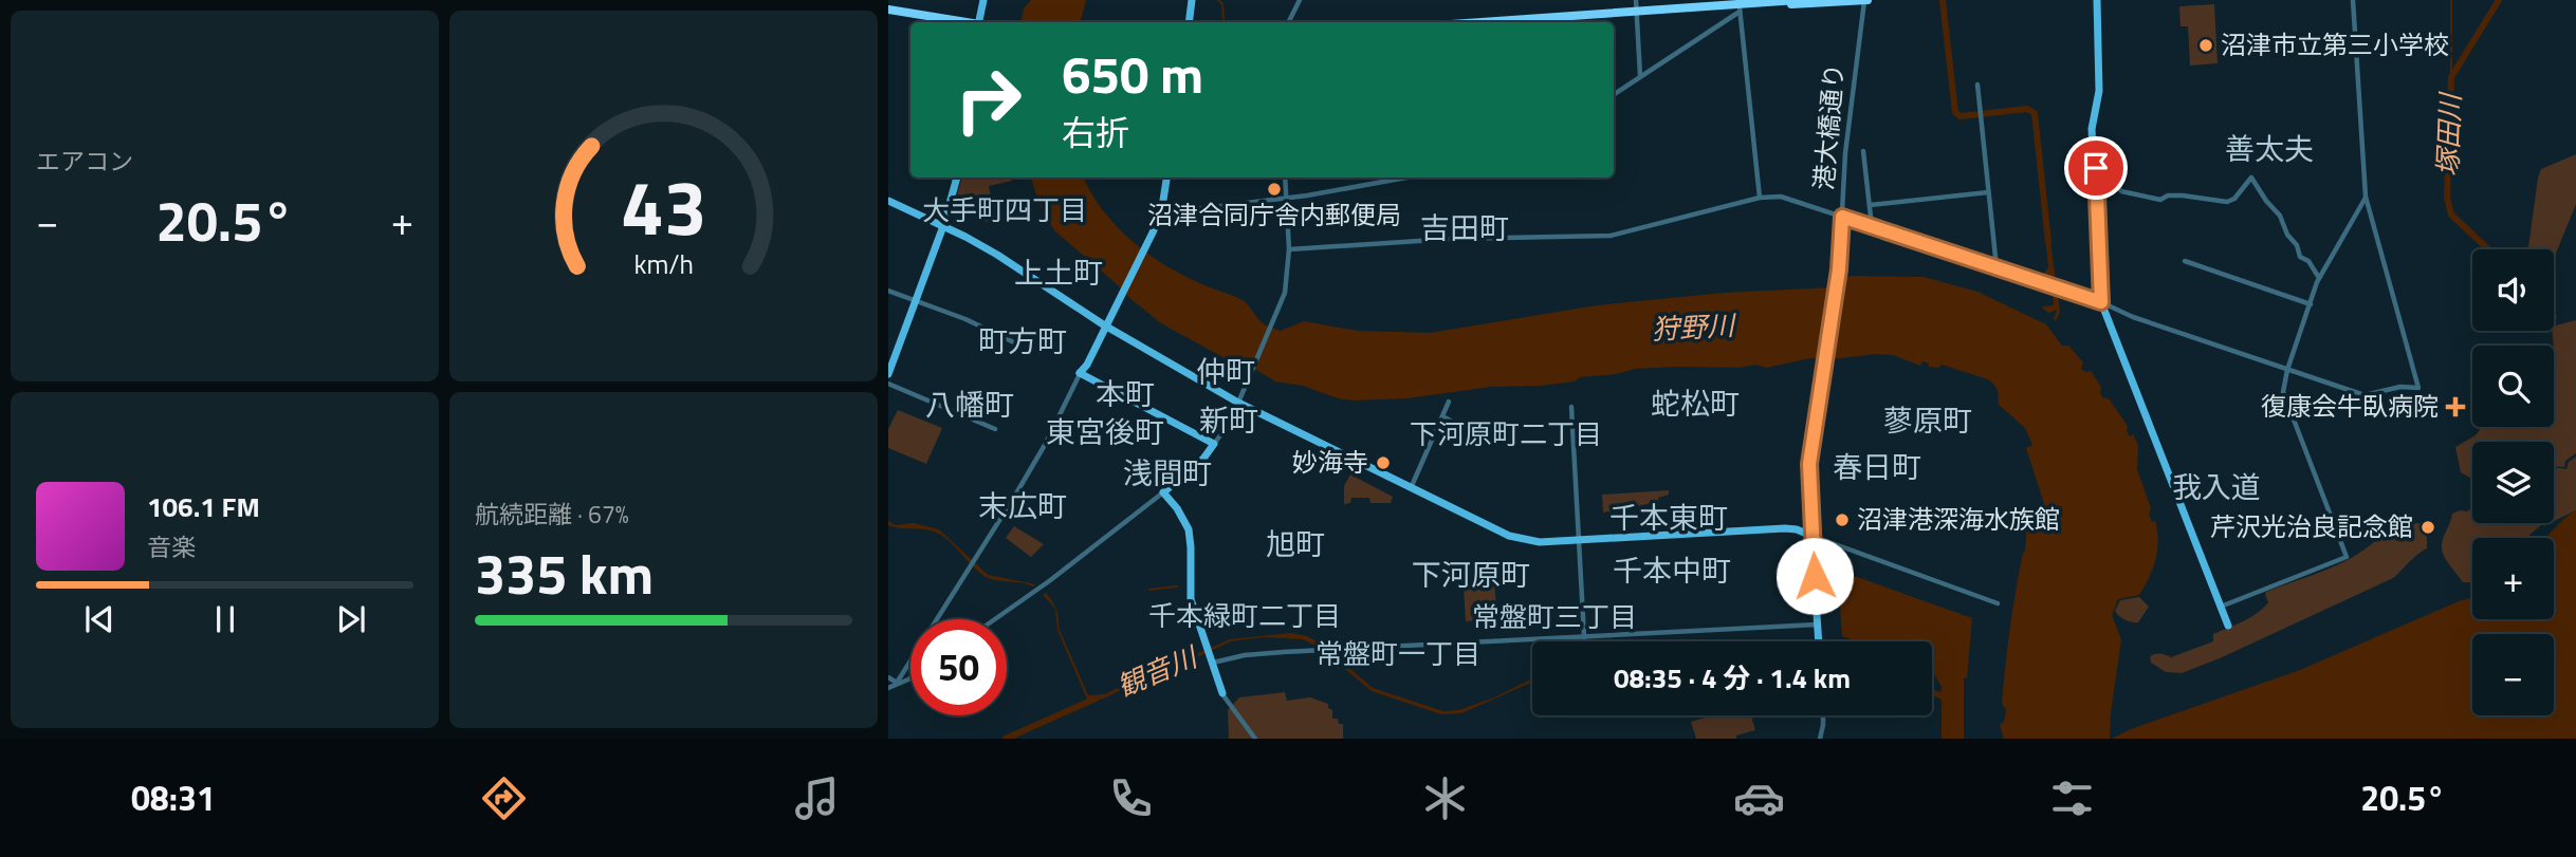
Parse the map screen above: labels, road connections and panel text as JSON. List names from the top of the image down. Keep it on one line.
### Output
{"streets":{"main road":["港大橋通り"]},"districts":["善太夫","大手町四丁目","吉田町","上土町","町方町","仲町","本町","蛇松町","八幡町","新町","蓼原町","東宮後町","下河原町二丁目","春日町","浅間町","我入道","末広町","千本東町","旭町","千本中町","下河原町","千本緑町二丁目","常盤町三丁目","常盤町一丁目"],"water":["塚田川","狩野川","観音川"],"places":{"other":["沼津市立第三小学校","沼津合同庁舎内郵便局","妙海寺","沼津港深海水族館","芹沢光治良記念館"],"health":["復康会牛臥病院"]},"page":{"tile":["エアコン",["航続距離 · 67%","335 km"]],"turn":["650 m","右折"],"heat":["−","20.5°","+"],"map_buttons":["+","−"],"song":["106.1 FM","音楽"],"limit":"50","trip":"08:35 · 4 分 · 1.4 km","tabs":["08:31","20.5°"],"gauge":["43","km/h"]}}
